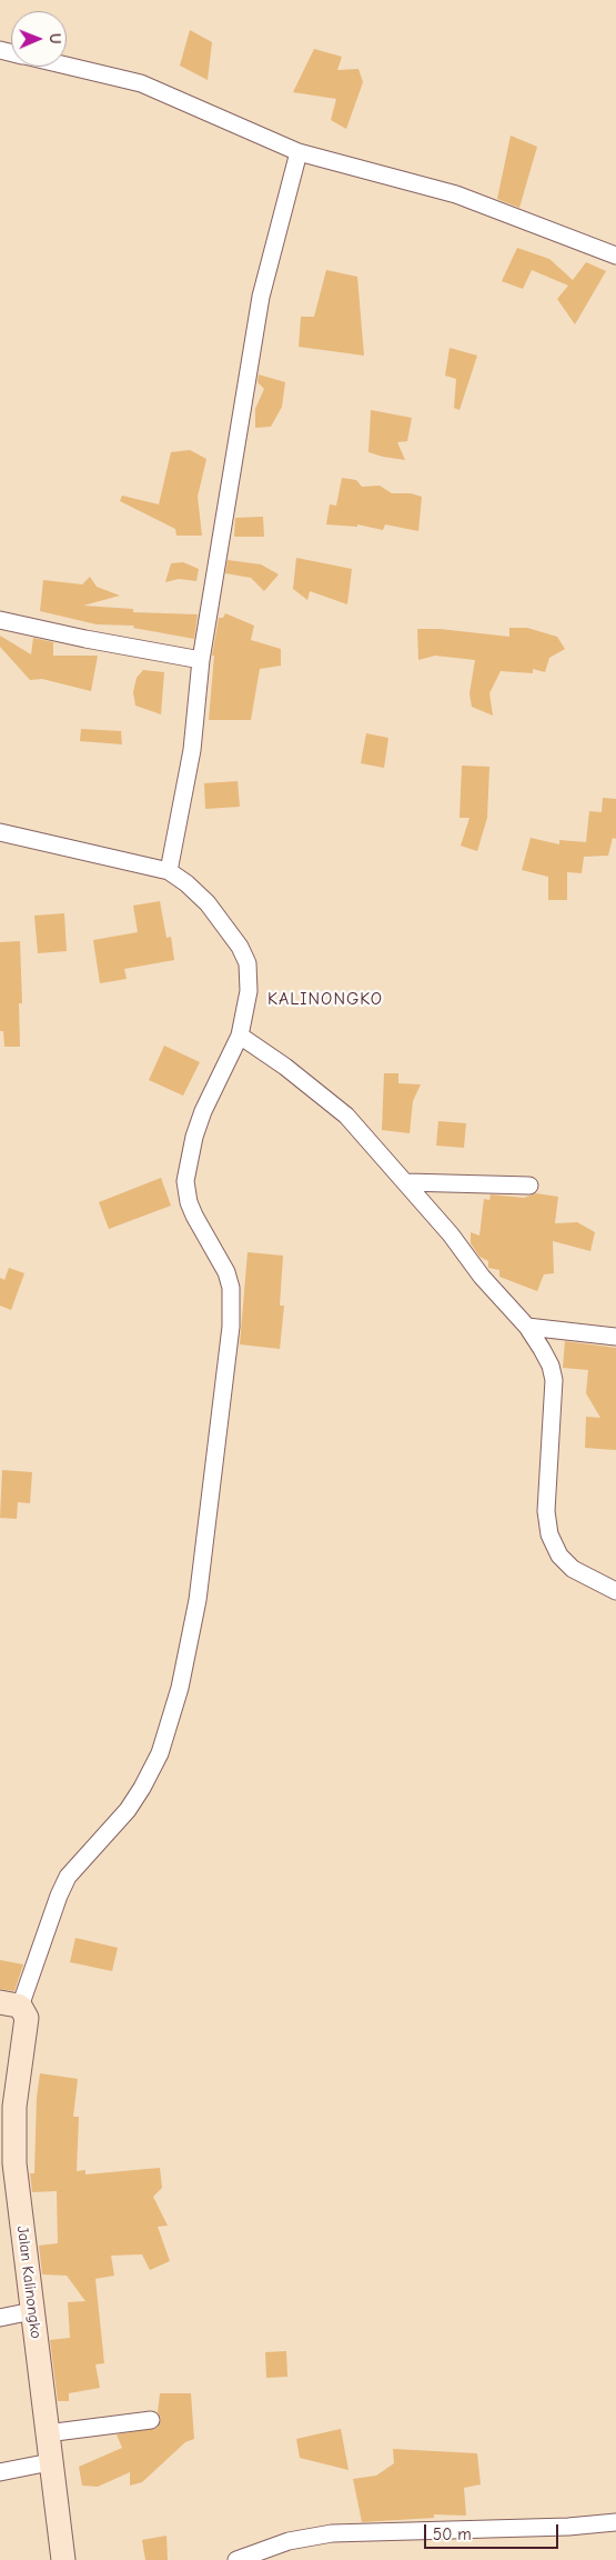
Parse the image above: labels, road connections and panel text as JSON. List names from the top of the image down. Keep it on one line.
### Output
{"streets":{"street":["Jalan Kalinongko"]},"districts":["KALINONGKO"],"scale_bar":"50 m","north":"right"}
